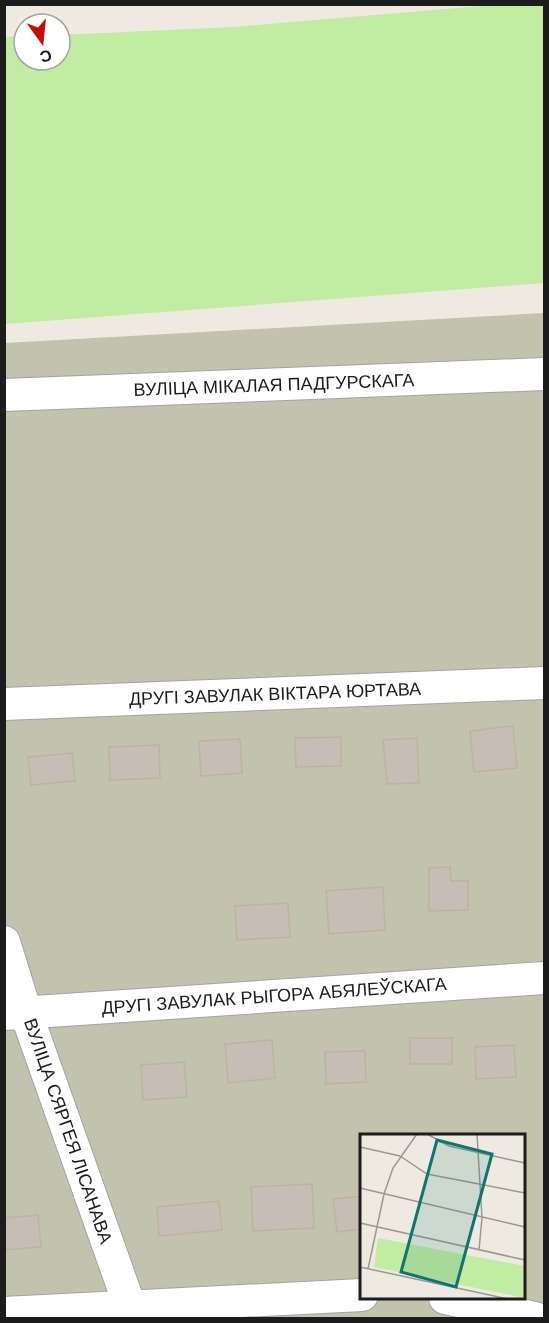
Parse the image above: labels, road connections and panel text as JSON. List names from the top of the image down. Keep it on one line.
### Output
{"streets":{"street":["ВУЛІЦА МІКАЛАЯ ПАДГУРСКАГА","ДРУГІ ЗАВУЛАК ВІКТАРА ЮРТАВА","ДРУГІ ЗАВУЛАК РЫГОРА АБЯЛЕЎСКАГА","ВУЛІЦА СЯРГЕЯ ЛІСАНАВА"]},"crossings":[["ДРУГІ ЗАВУЛАК РЫГОРА АБЯЛЕЎСКАГА","ВУЛІЦА СЯРГЕЯ ЛІСАНАВА"]],"north":"bottom"}
